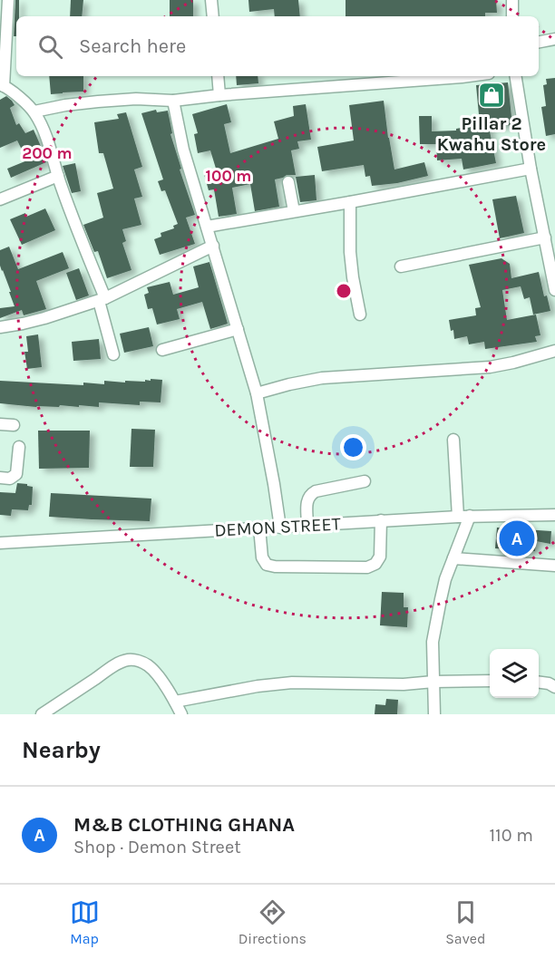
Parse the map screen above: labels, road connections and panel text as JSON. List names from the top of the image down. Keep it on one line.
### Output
{"streets":{"street":["DEMON STREET"]},"places":{"shop":["Pillar 2 Kwahu Store"]},"page":{"search":"Search here","pins":"A","heading":"Nearby","list":[{"mark":"A","name":"M&B CLOTHING GHANA","note":"Shop · Demon Street","value":"110 m"}],"nav":["Map","Directions","Saved"]},"rings":["200 m","100 m"]}
